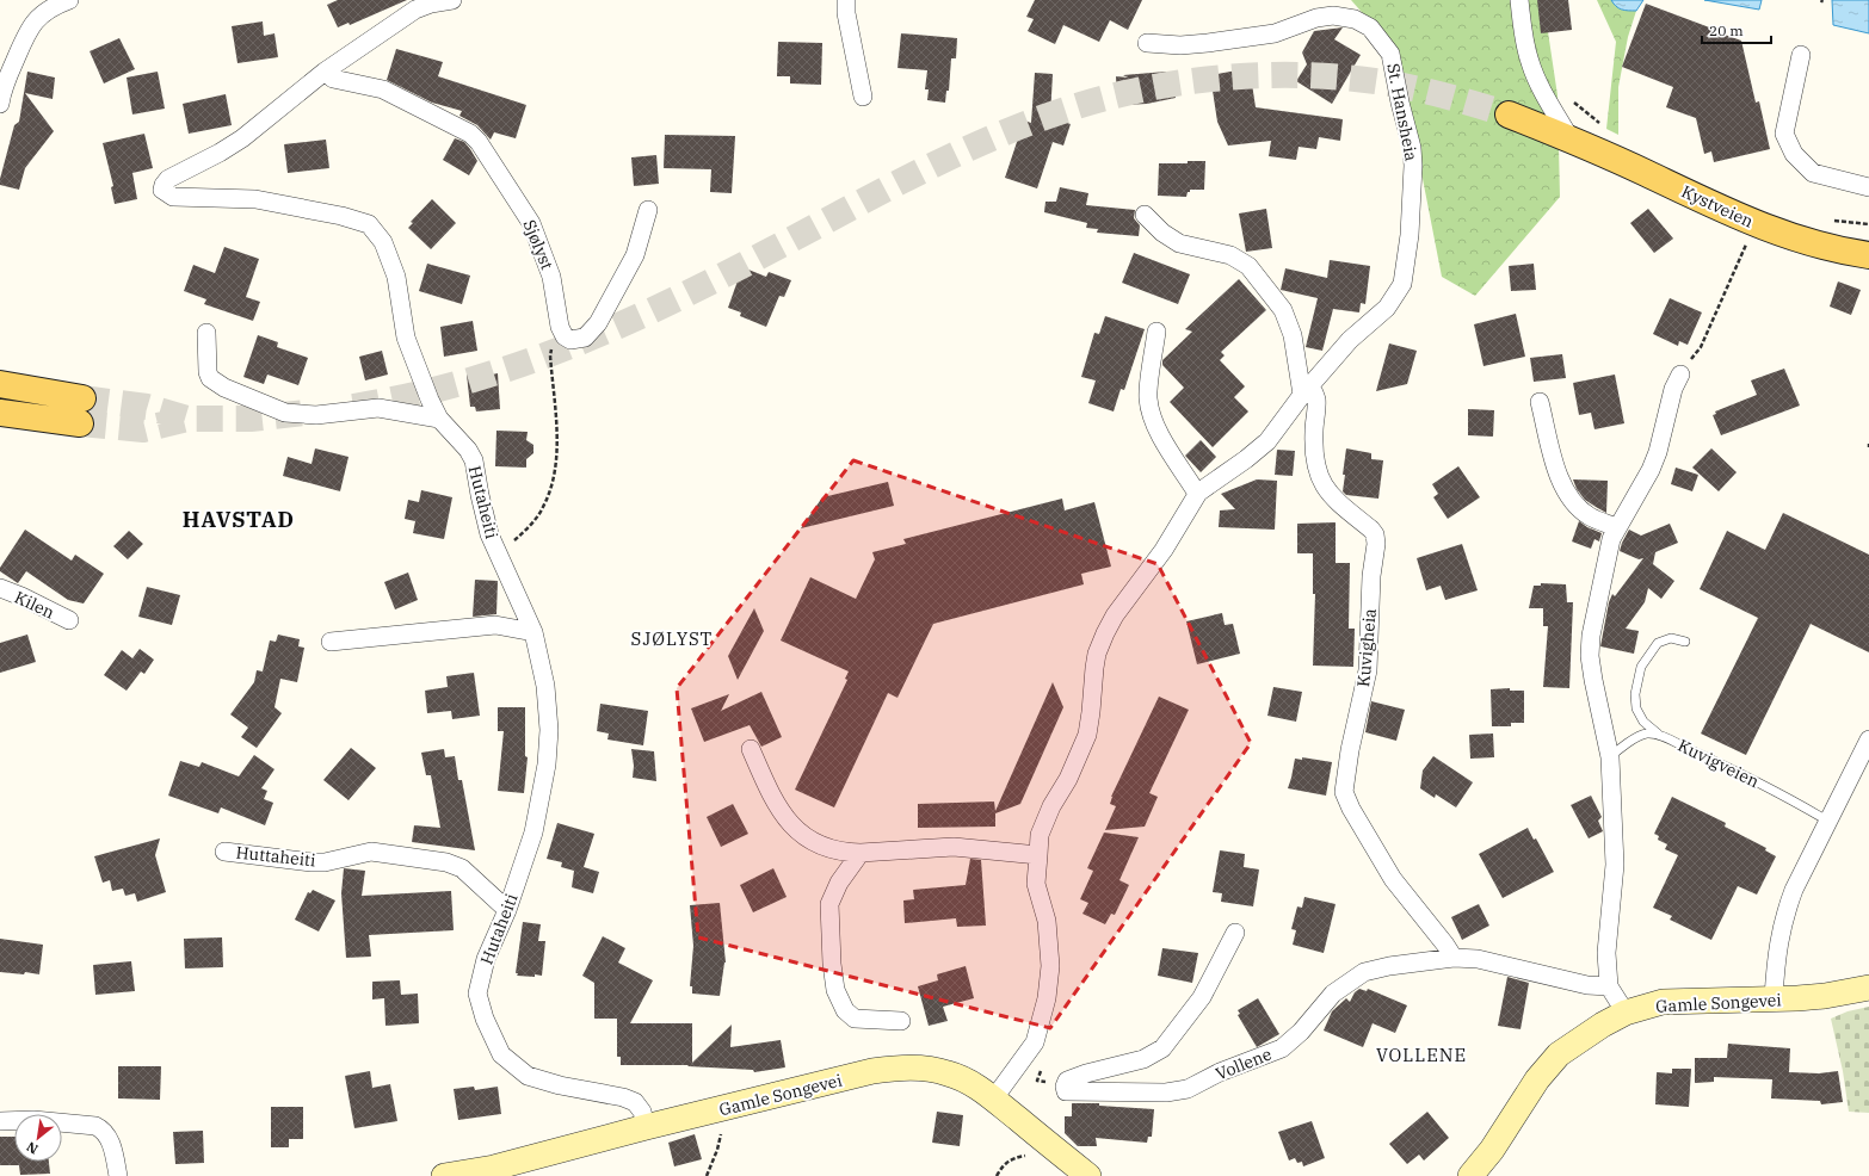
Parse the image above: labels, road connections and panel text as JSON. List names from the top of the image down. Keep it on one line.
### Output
{"streets":{"main road":["Kystveien","Gamle Songevei"],"street":["St. Hansheia","Sjølyst","Hutaheiti","Kilen","Kuvigheia","Huttaheiti","Vollene"],"lane":["Kuvigveien"]},"crossings":[["St. Hansheia","Kuvigheia"],["St. Hansheia","Gamle Songevei"],["Sjølyst","Hutaheiti"],["Hutaheiti","Huttaheiti"],["Hutaheiti","Gamle Songevei"],["Kuvigheia","Vollene"]],"districts":["HAVSTAD","SJØLYST","VOLLENE"],"scale_bar":"20 m","north":"bottom left"}
